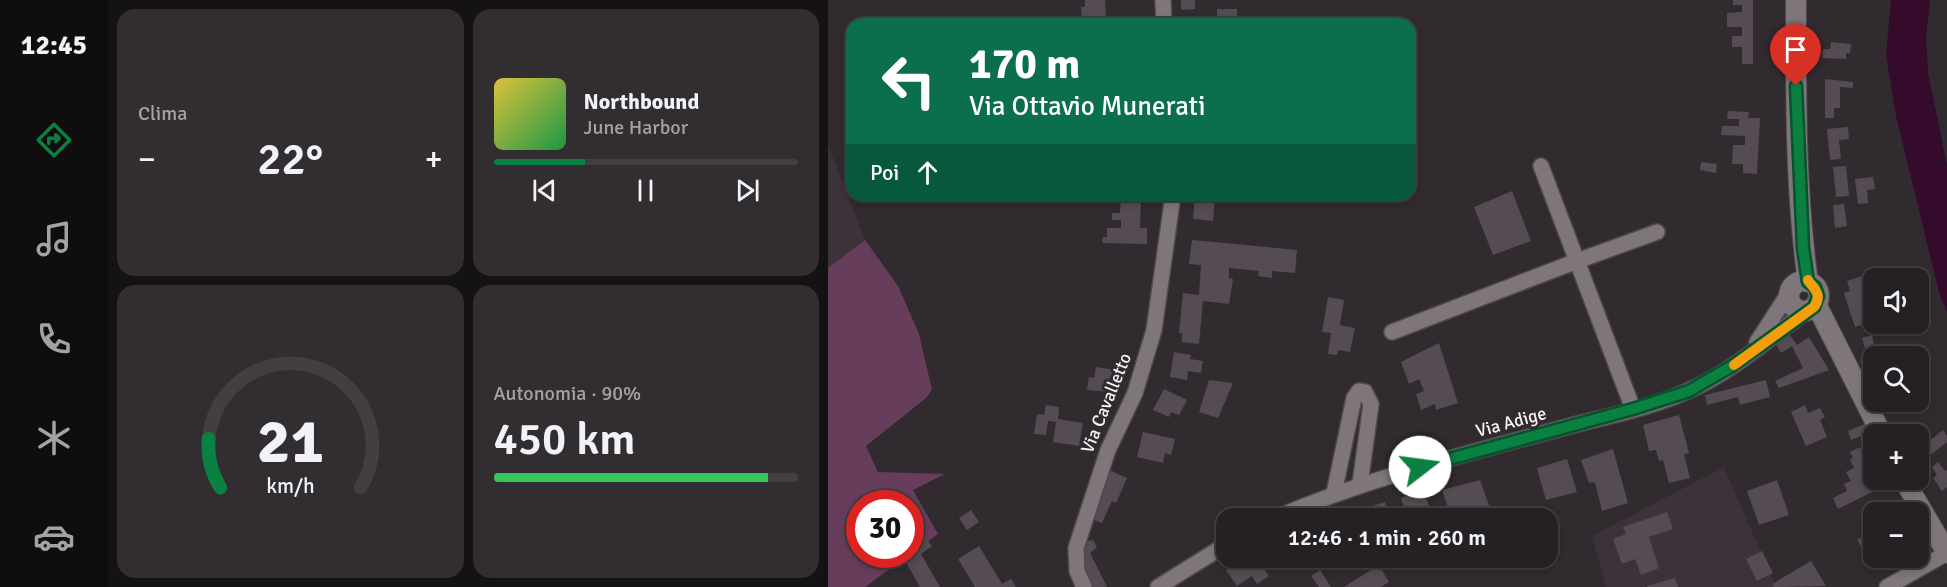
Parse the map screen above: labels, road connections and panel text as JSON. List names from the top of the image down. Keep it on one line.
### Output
{"streets":{"street":["Via Cavalletto","Via Adige"]},"page":{"tabs":"12:45","tile":["Clima",["Autonomia · 90%","450 km"]],"turn":["170 m","Via Ottavio Munerati"],"song":["Northbound","June Harbor"],"heat":["−","22°","+"],"then":"Poi","map_buttons":["+","−"],"limit":"30","trip":"12:46 · 1 min · 260 m","gauge":["21","km/h"]}}
